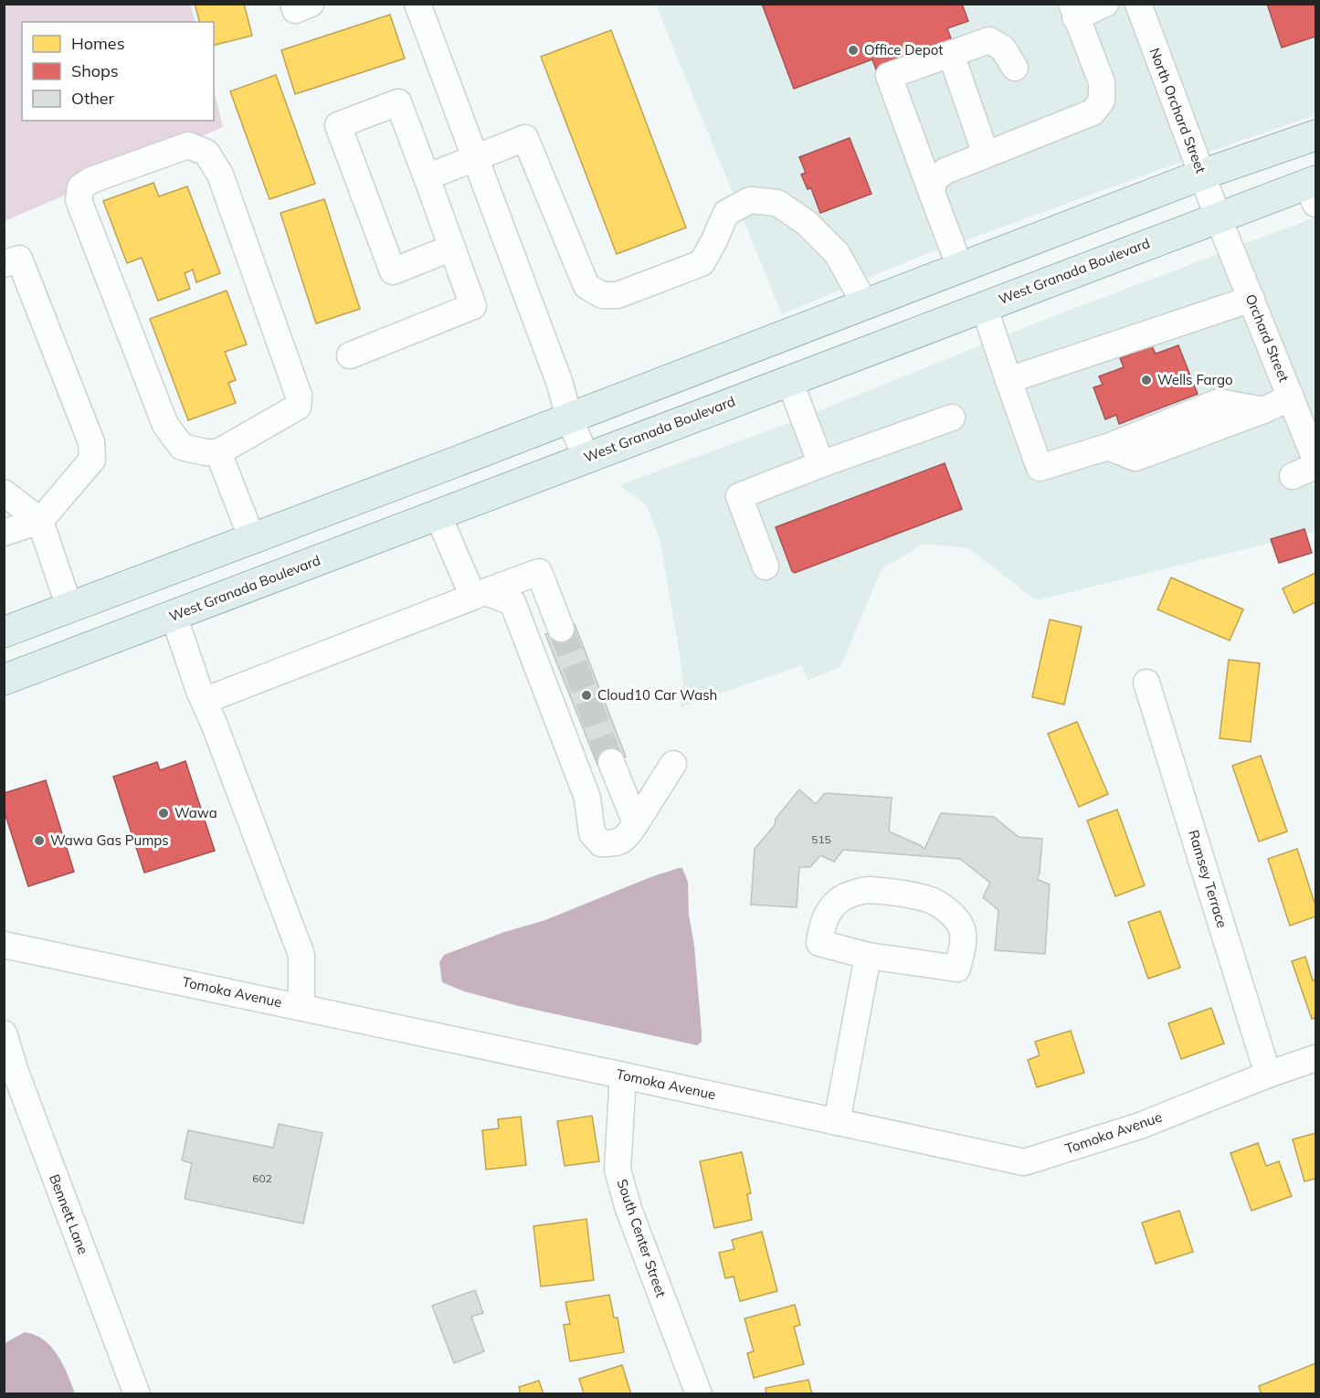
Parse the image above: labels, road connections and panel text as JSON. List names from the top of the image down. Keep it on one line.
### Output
{"streets":{"main road":["West Granada Boulevard"],"street":["North Orchard Street","Orchard Street","Ramsey Terrace","Tomoka Avenue","Bennett Lane","South Center Street"]},"crossings":[["North Orchard Street","West Granada Boulevard"],["North Orchard Street","Orchard Street"],["West Granada Boulevard","Orchard Street"],["Ramsey Terrace","Tomoka Avenue"],["Tomoka Avenue","South Center Street"]],"places":["Office Depot","Wells Fargo","Cloud10 Car Wash","Wawa","Wawa Gas Pumps"],"house_numbers":["515","602"],"legend":["Homes","Shops","Other"]}
